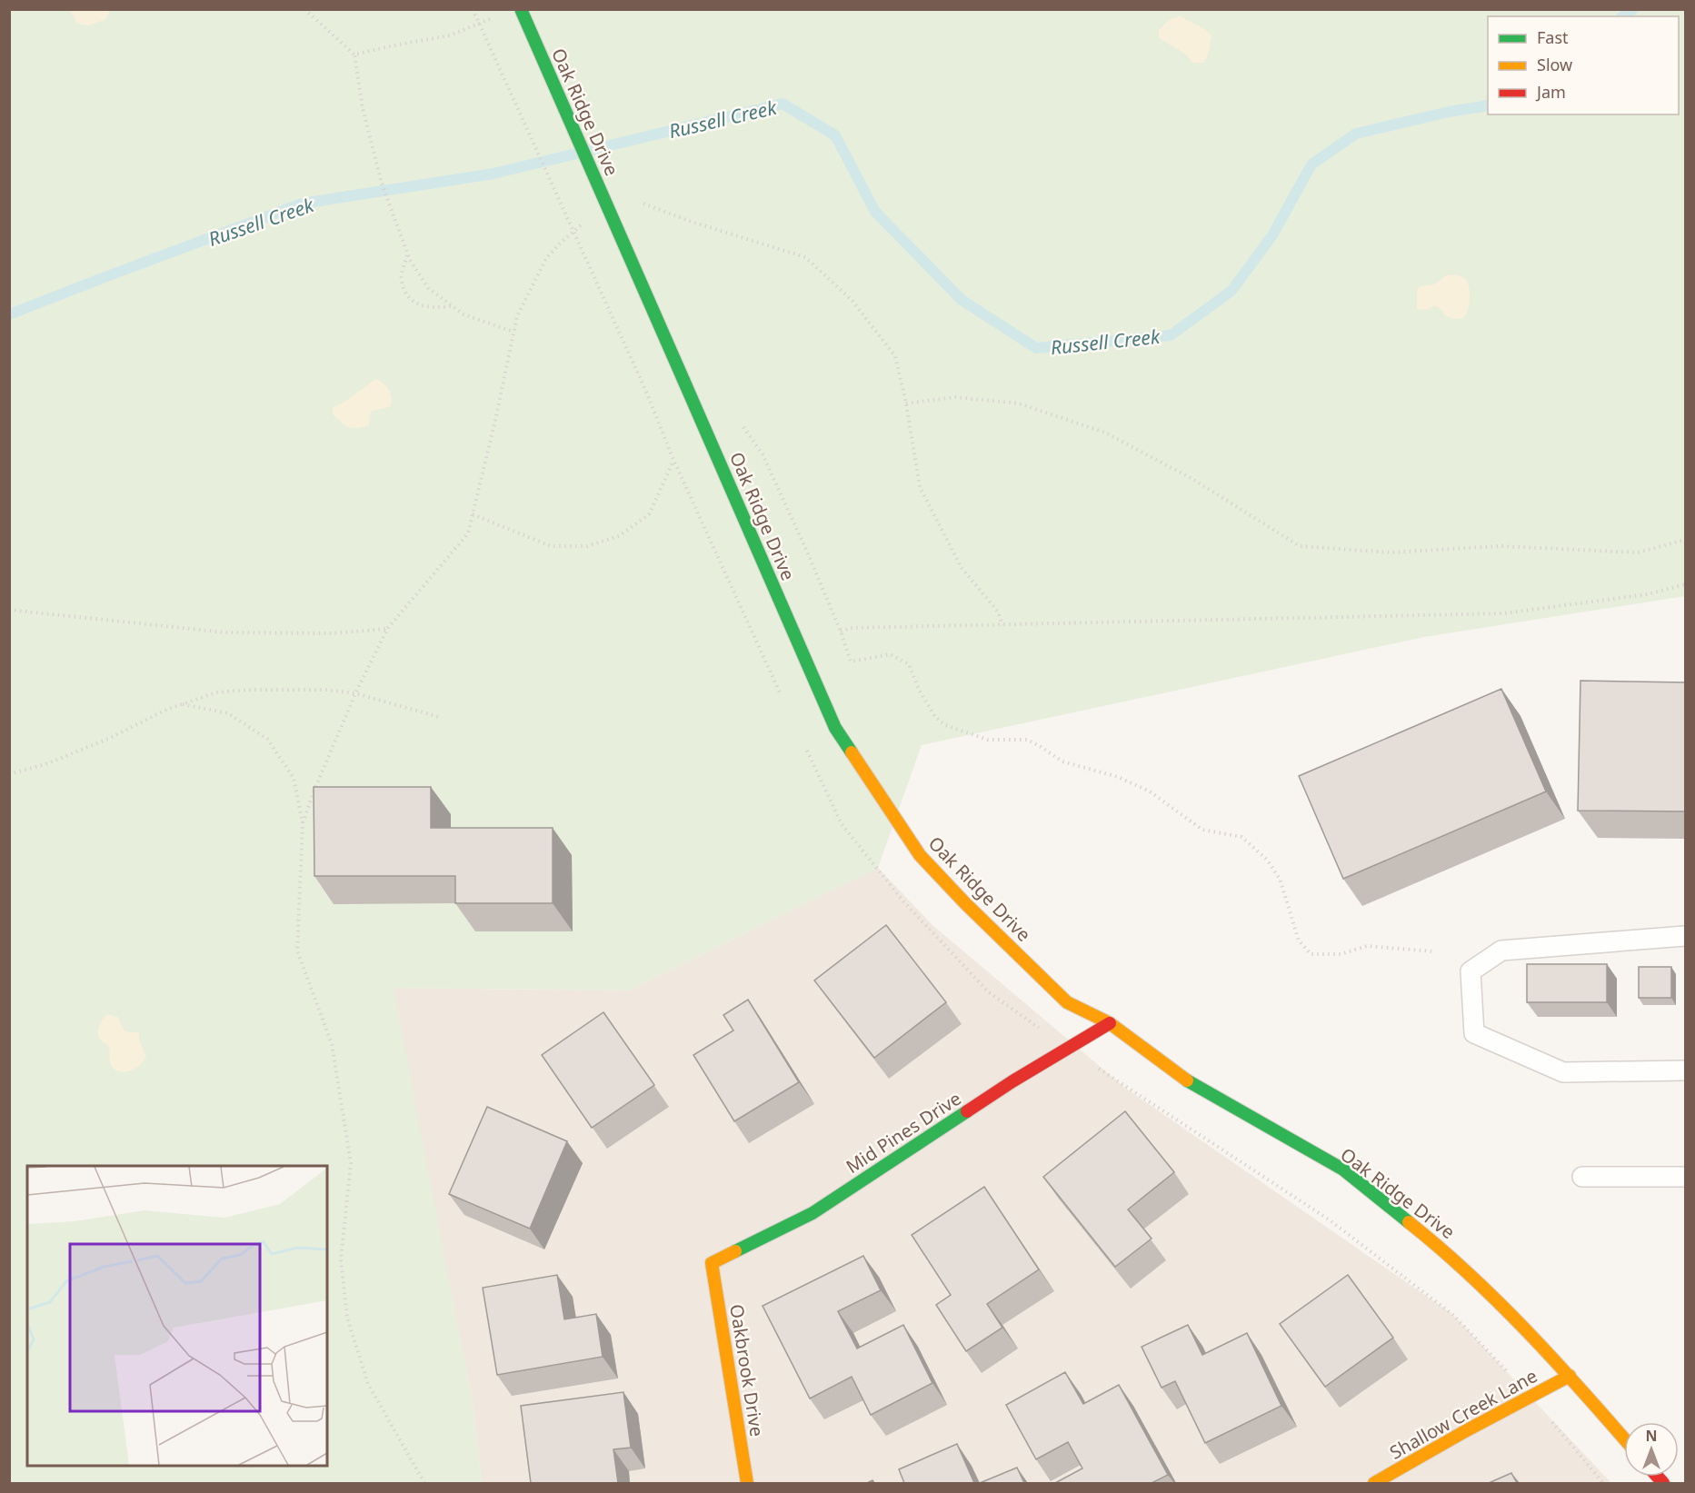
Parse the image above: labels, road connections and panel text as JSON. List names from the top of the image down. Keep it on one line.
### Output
{"streets":{"street":["Oak Ridge Drive","Mid Pines Drive","Oakbrook Drive","Shallow Creek Lane"]},"crossings":[["Oak Ridge Drive","Mid Pines Drive"],["Oak Ridge Drive","Shallow Creek Lane"],["Mid Pines Drive","Oakbrook Drive"]],"water":["Russell Creek"],"legend":["Fast","Slow","Jam"],"north":"top"}
